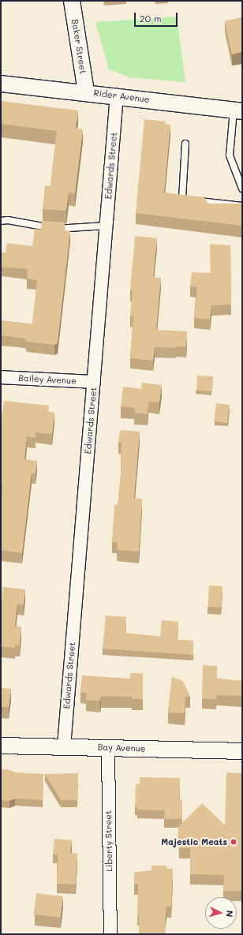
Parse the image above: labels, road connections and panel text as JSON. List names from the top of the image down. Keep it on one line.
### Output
{"streets":{"street":["Baker Street","Rider Avenue","Edwards Street","Bailey Avenue","Bay Avenue","Liberty Street"]},"crossings":[["Baker Street","Rider Avenue"],["Rider Avenue","Edwards Street"],["Edwards Street","Bailey Avenue"],["Edwards Street","Bay Avenue"],["Bay Avenue","Liberty Street"]],"places":["Majestic Meats"],"scale_bar":"20 m","north":"right"}
